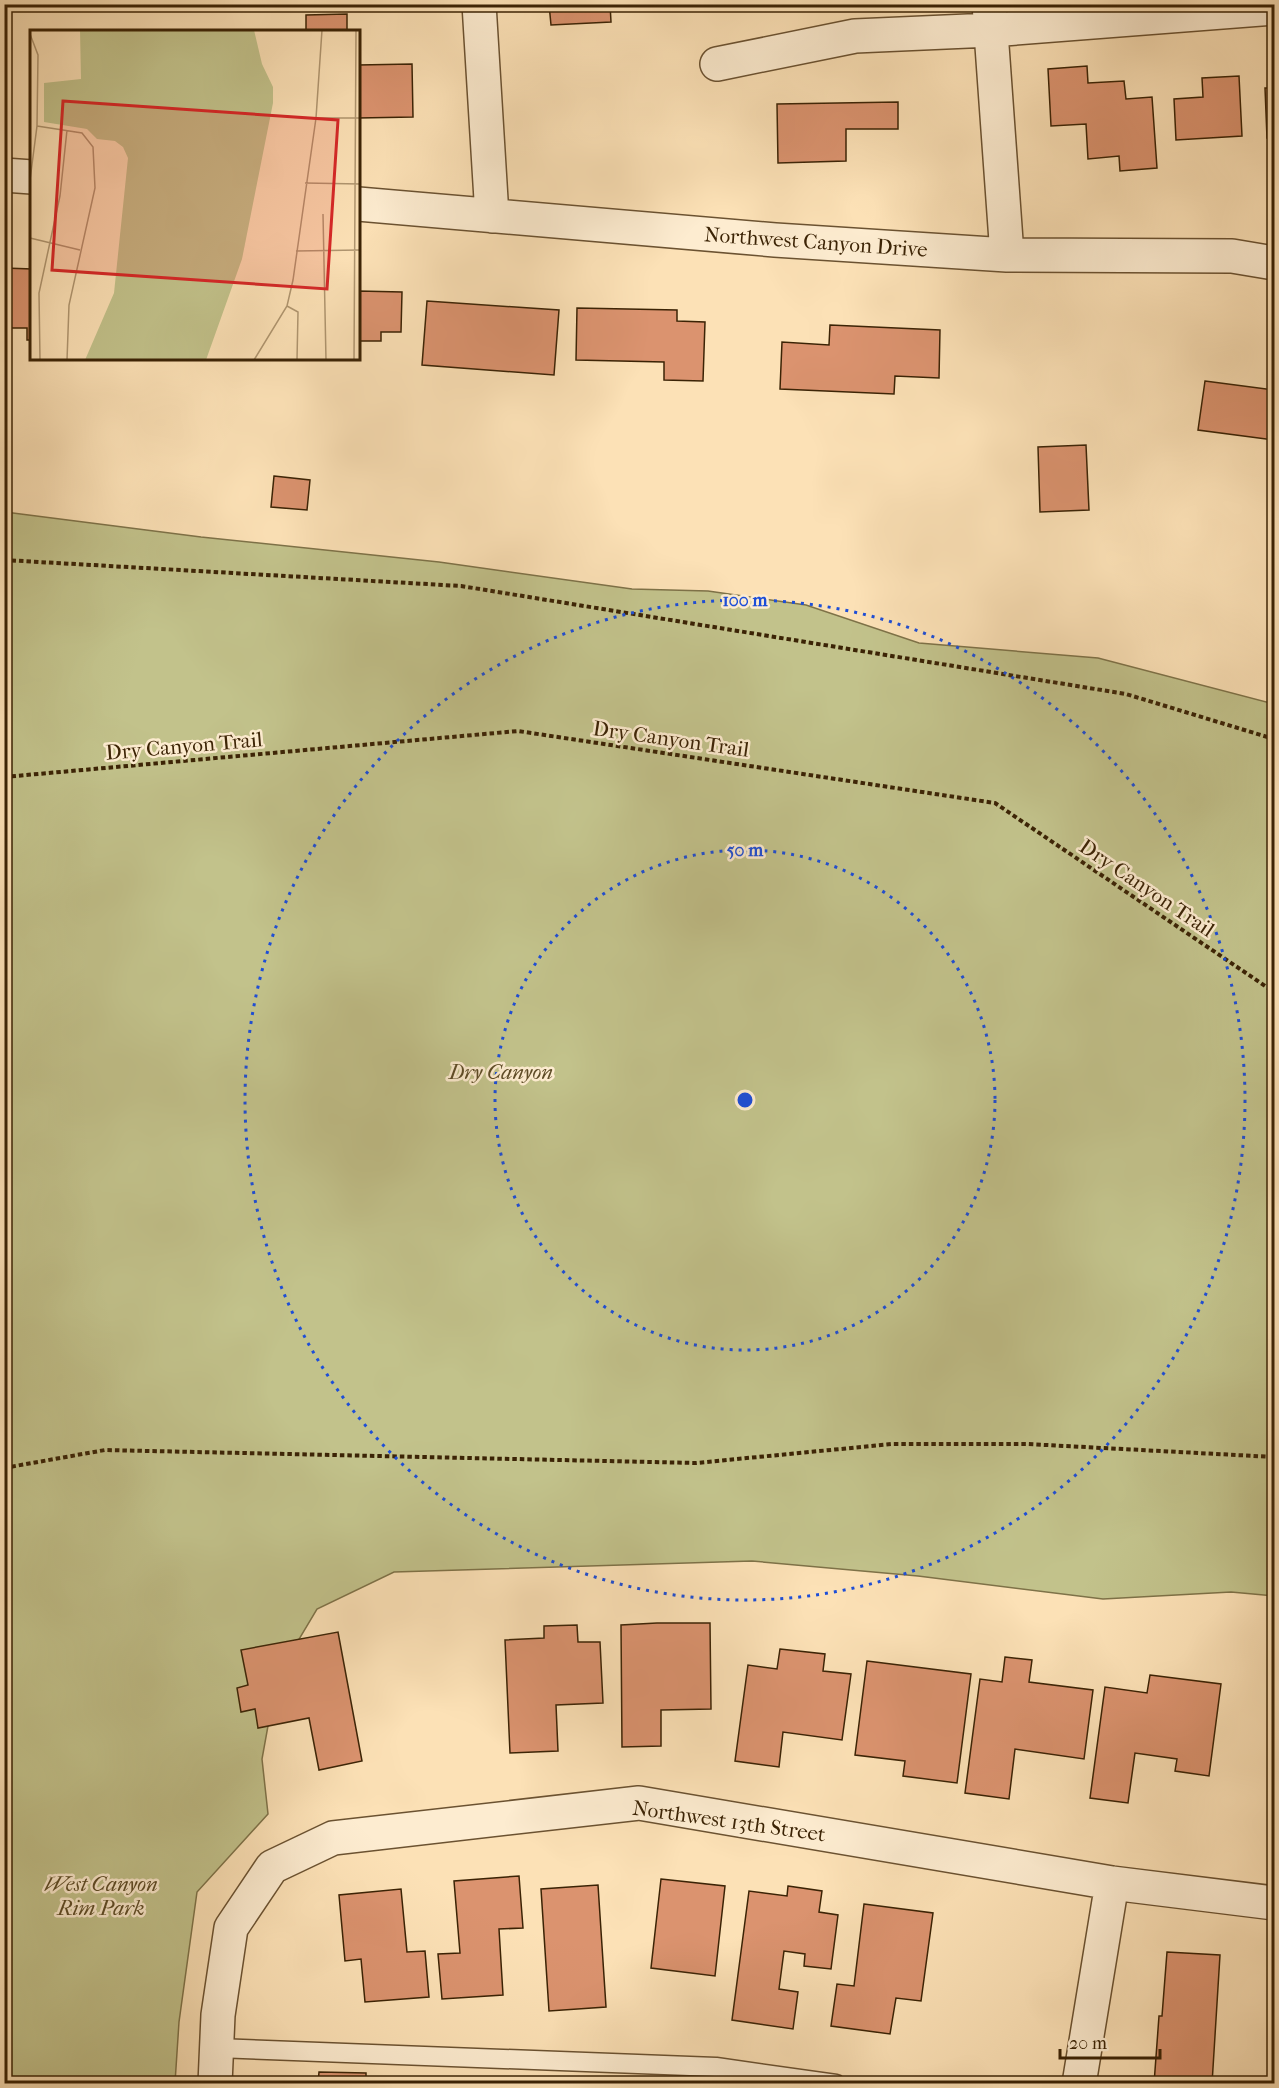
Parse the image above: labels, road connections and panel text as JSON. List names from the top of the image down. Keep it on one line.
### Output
{"streets":{"street":["Northwest Canyon Drive","Northwest 13th Street"],"path":["Dry Canyon Trail"]},"parks":["Dry Canyon","West Canyon Rim Park"],"scale_bar":"20 m","rings":["100 m","50 m"]}
